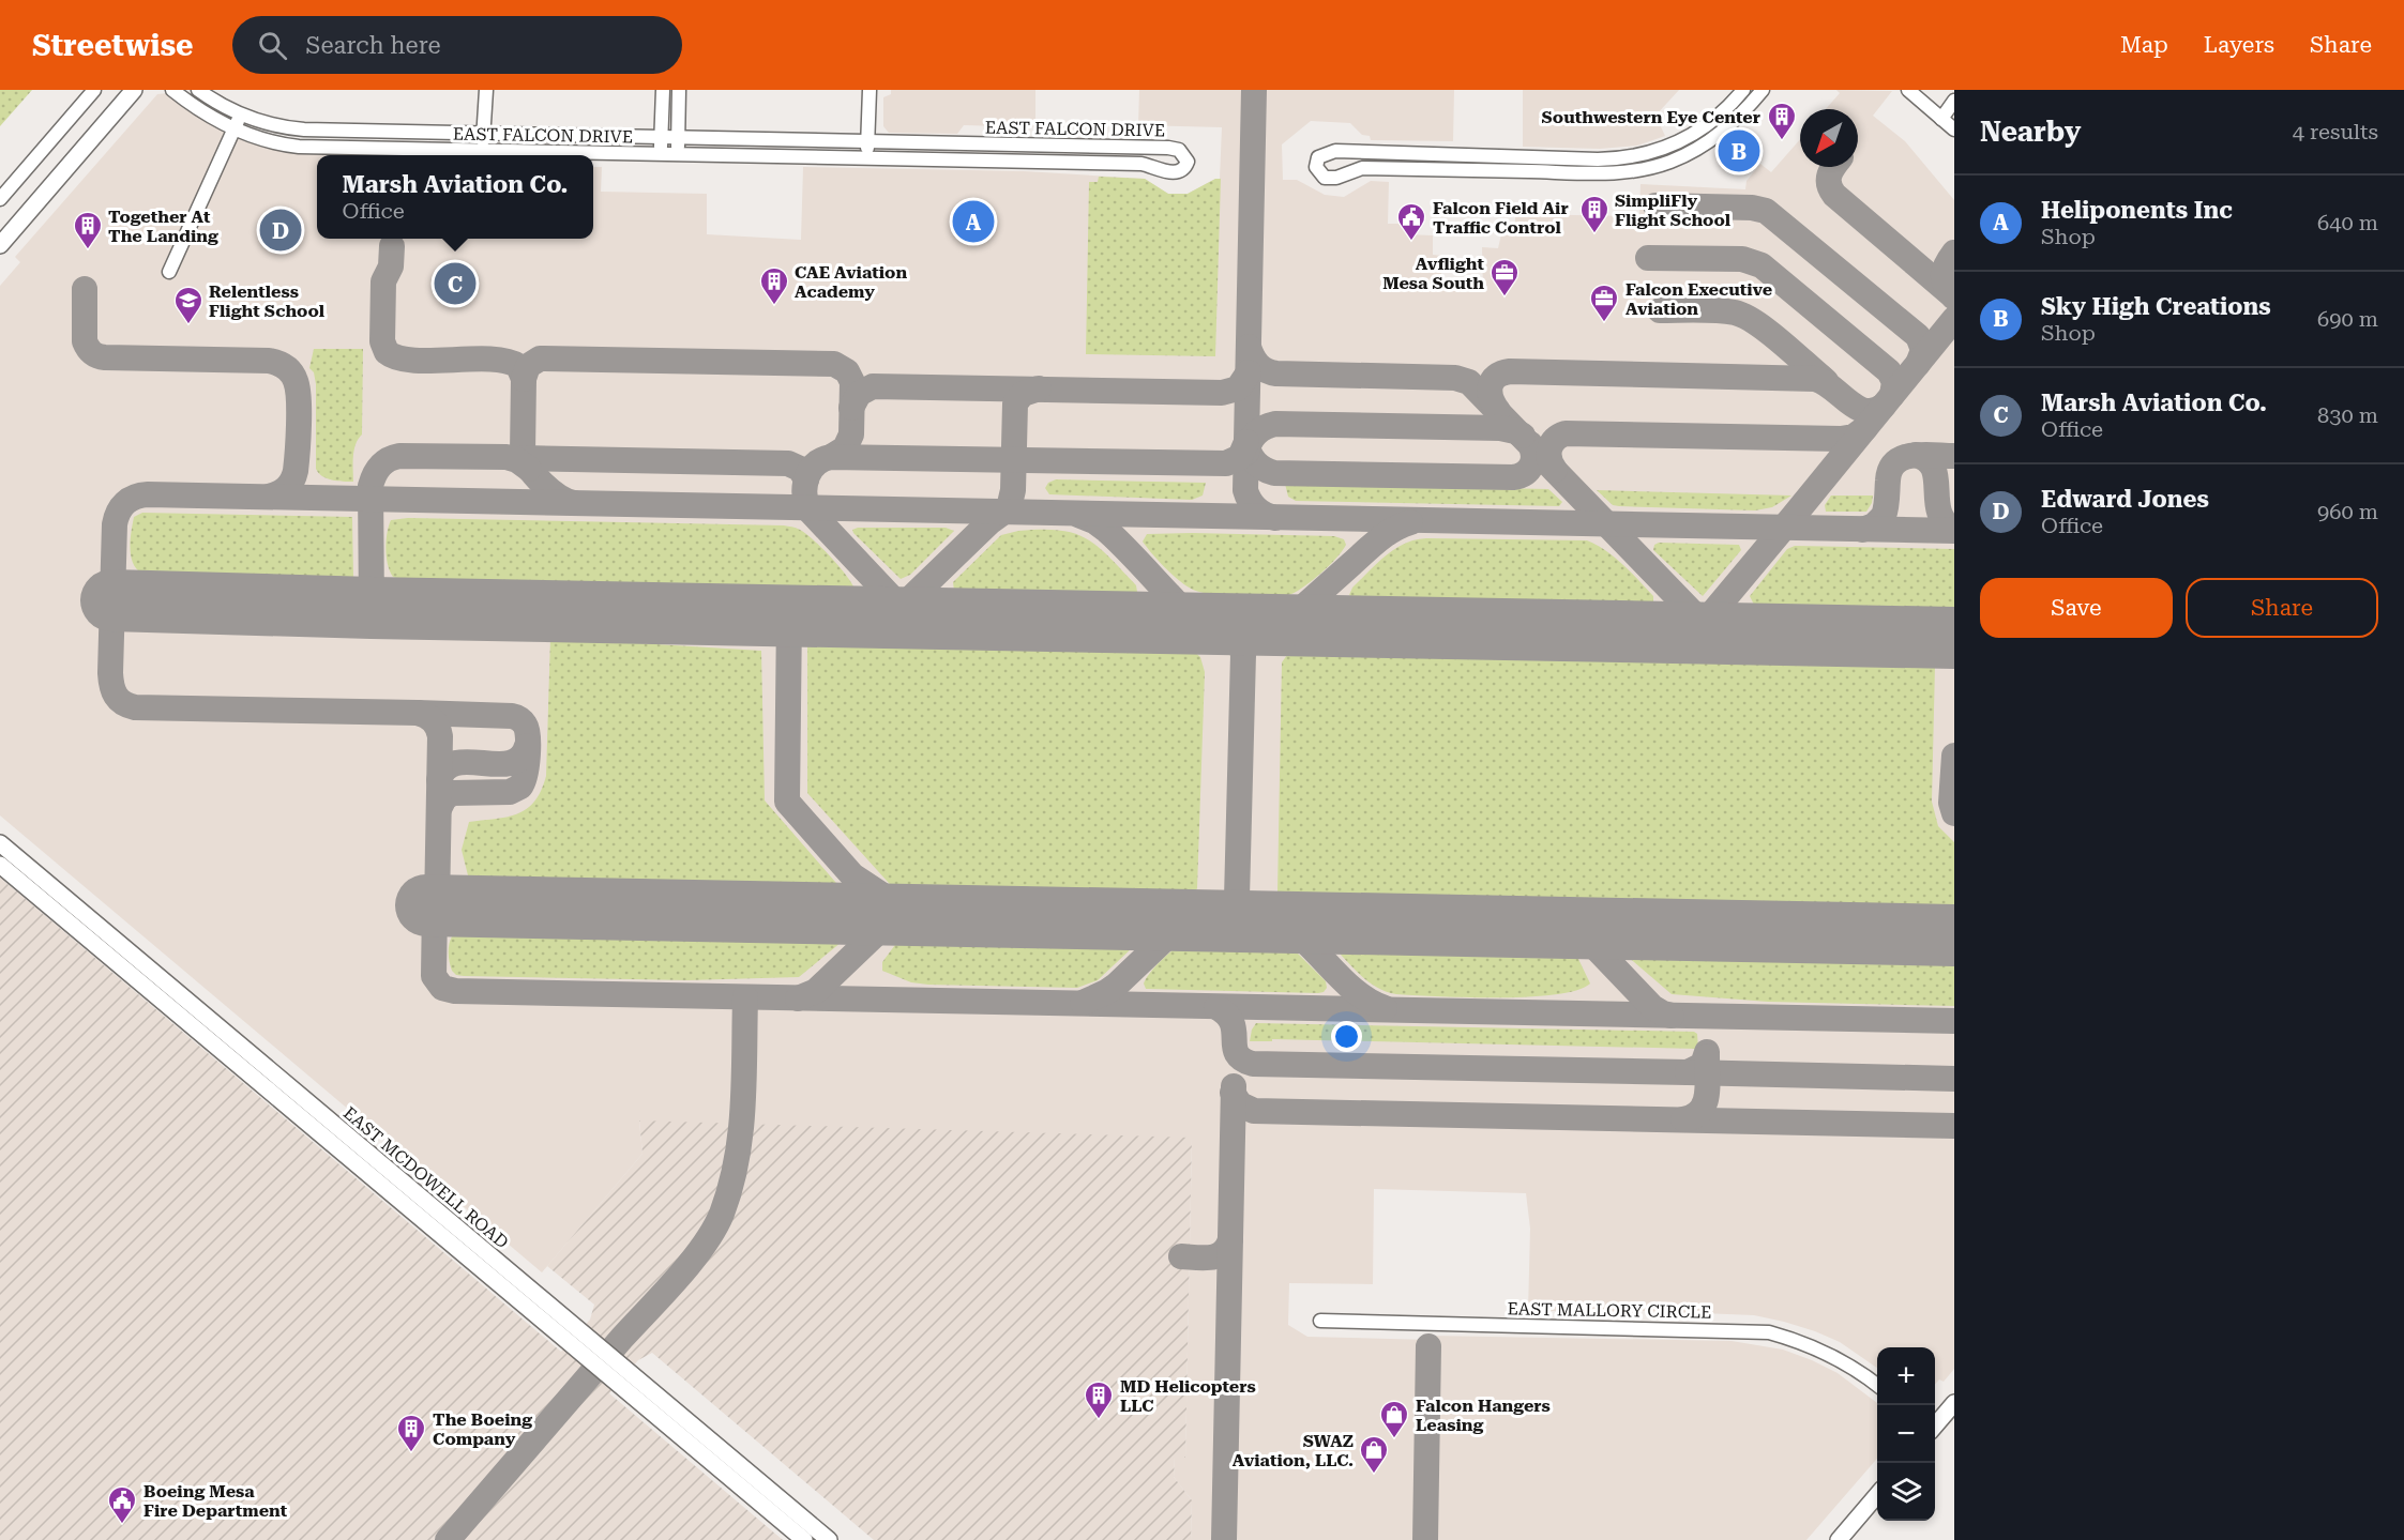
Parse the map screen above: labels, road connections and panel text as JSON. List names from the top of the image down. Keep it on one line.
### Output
{"streets":{"main road":["EAST MCDOWELL ROAD"],"street":["EAST FALCON DRIVE","EAST MALLORY CIRCLE"]},"places":{"building":["Southwestern Eye Center","SimpliFly Flight School","Together At The Landing","CAE Aviation Academy","MD Helicopters LLC","The Boeing Company"],"public building":["Falcon Field Air Traffic Control","Boeing Mesa Fire Department"],"office":["Avflight Mesa South","Falcon Executive Aviation"],"school or university":["Relentless Flight School"],"shop":["Falcon Hangers Leasing","SWAZ Aviation, LLC."]},"north":"bottom left","page":{"header":"Streetwise","search":"Search here","nav":["Map","Layers","Share"],"heading":["Nearby","4 results"],"pins":["B","A","D","C"],"popup":["Marsh Aviation Co.","Office"],"list":[{"mark":"A","name":"Heliponents Inc","note":"Shop","value":"640 m"},{"mark":"B","name":"Sky High Creations","note":"Shop","value":"690 m"},{"mark":"C","name":"Marsh Aviation Co.","note":"Office","value":"830 m"},{"mark":"D","name":"Edward Jones","note":"Office","value":"960 m"}],"buttons":["Save","Share"],"map_buttons":["+","−"]}}
